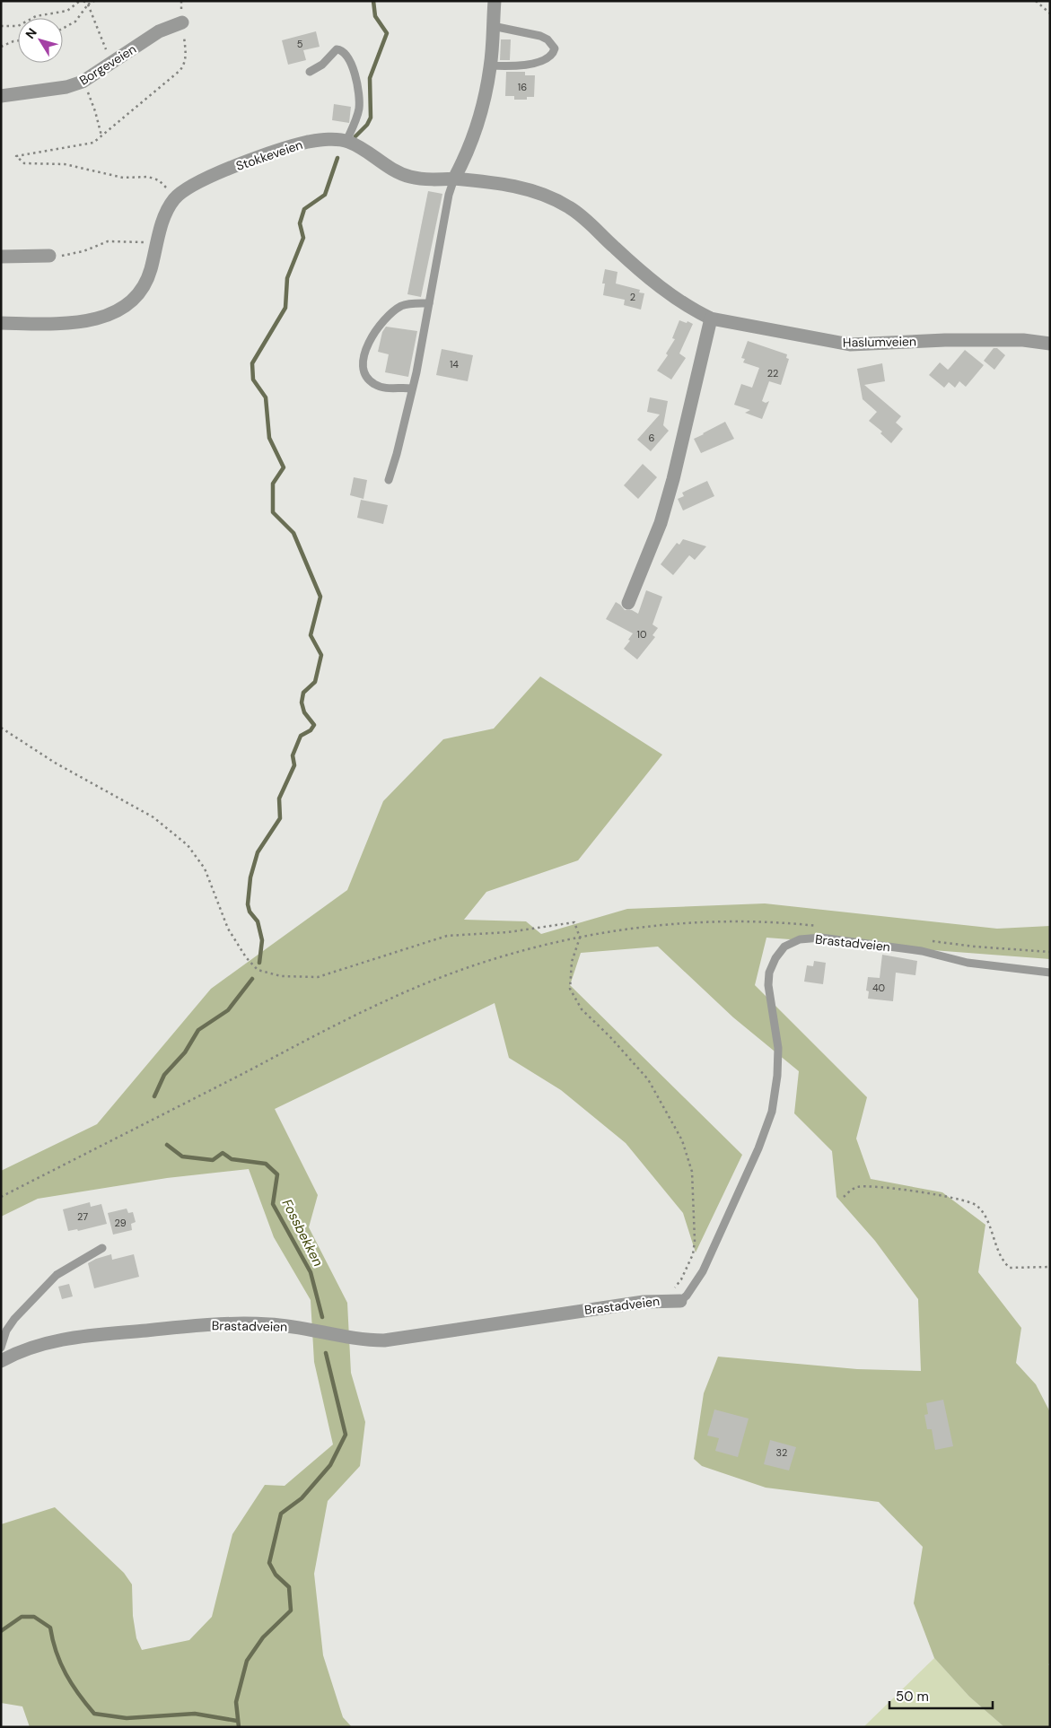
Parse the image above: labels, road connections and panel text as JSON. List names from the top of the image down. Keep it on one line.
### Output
{"streets":{"street":["Borgeveien","Stokkeveien","Haslumveien","Brastadveien"]},"crossings":[["Stokkeveien","Haslumveien"]],"water":["Fossbekken"],"house_numbers":["5","16","2","14","22","6","10","40","27","29","32"],"scale_bar":"50 m","north":"top left"}
